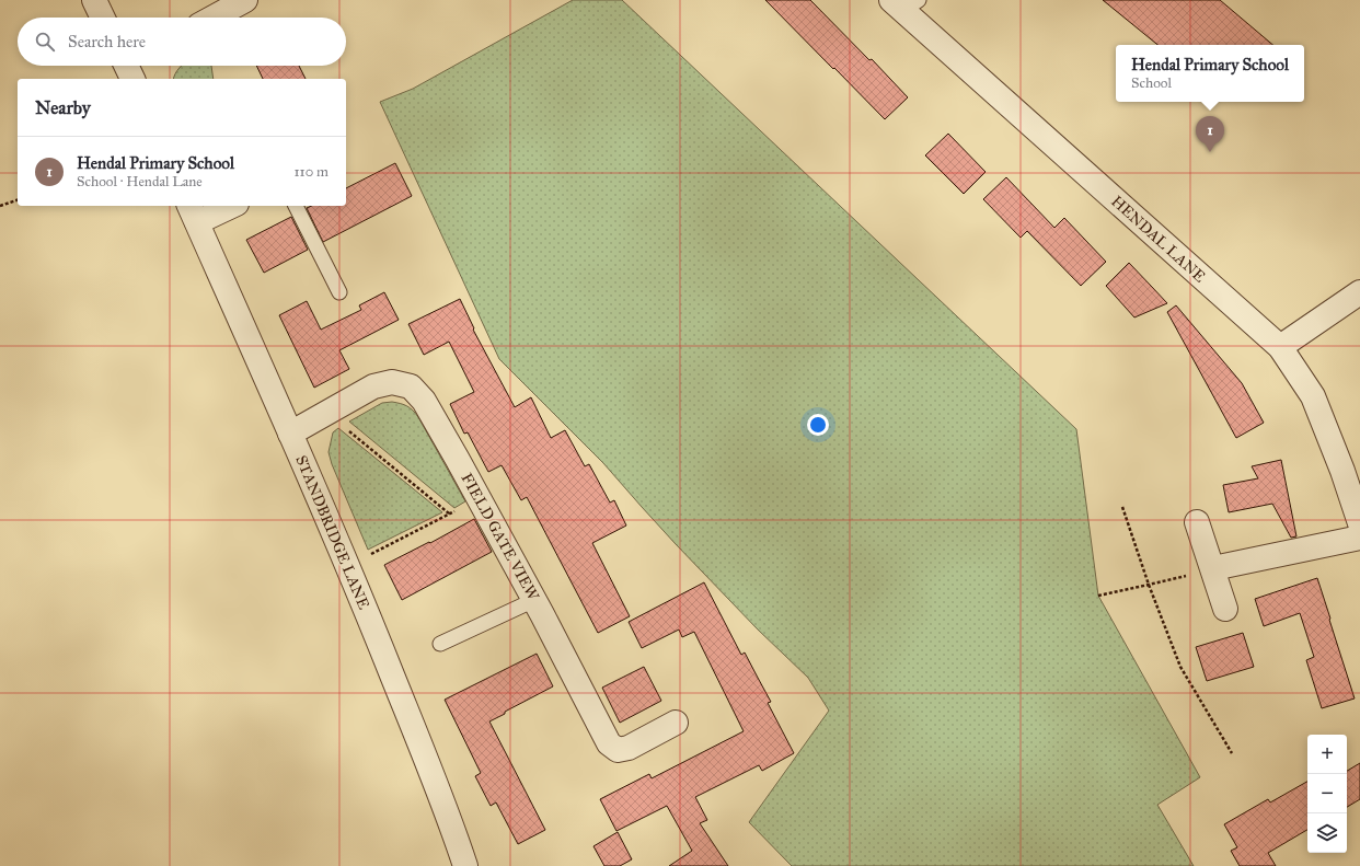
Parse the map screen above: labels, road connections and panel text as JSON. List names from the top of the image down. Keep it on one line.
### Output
{"streets":{"street":["HENDAL LANE","STANDBRIDGE LANE","FIELD GATE VIEW"]},"crossings":[["STANDBRIDGE LANE","FIELD GATE VIEW"]],"page":{"search":"Search here","popup":["Hendal Primary School","School"],"heading":"Nearby","pins":"1","list":[{"mark":"1","name":"Hendal Primary School","note":"School · Hendal Lane","value":"110 m"}],"map_buttons":["+","−"]}}
